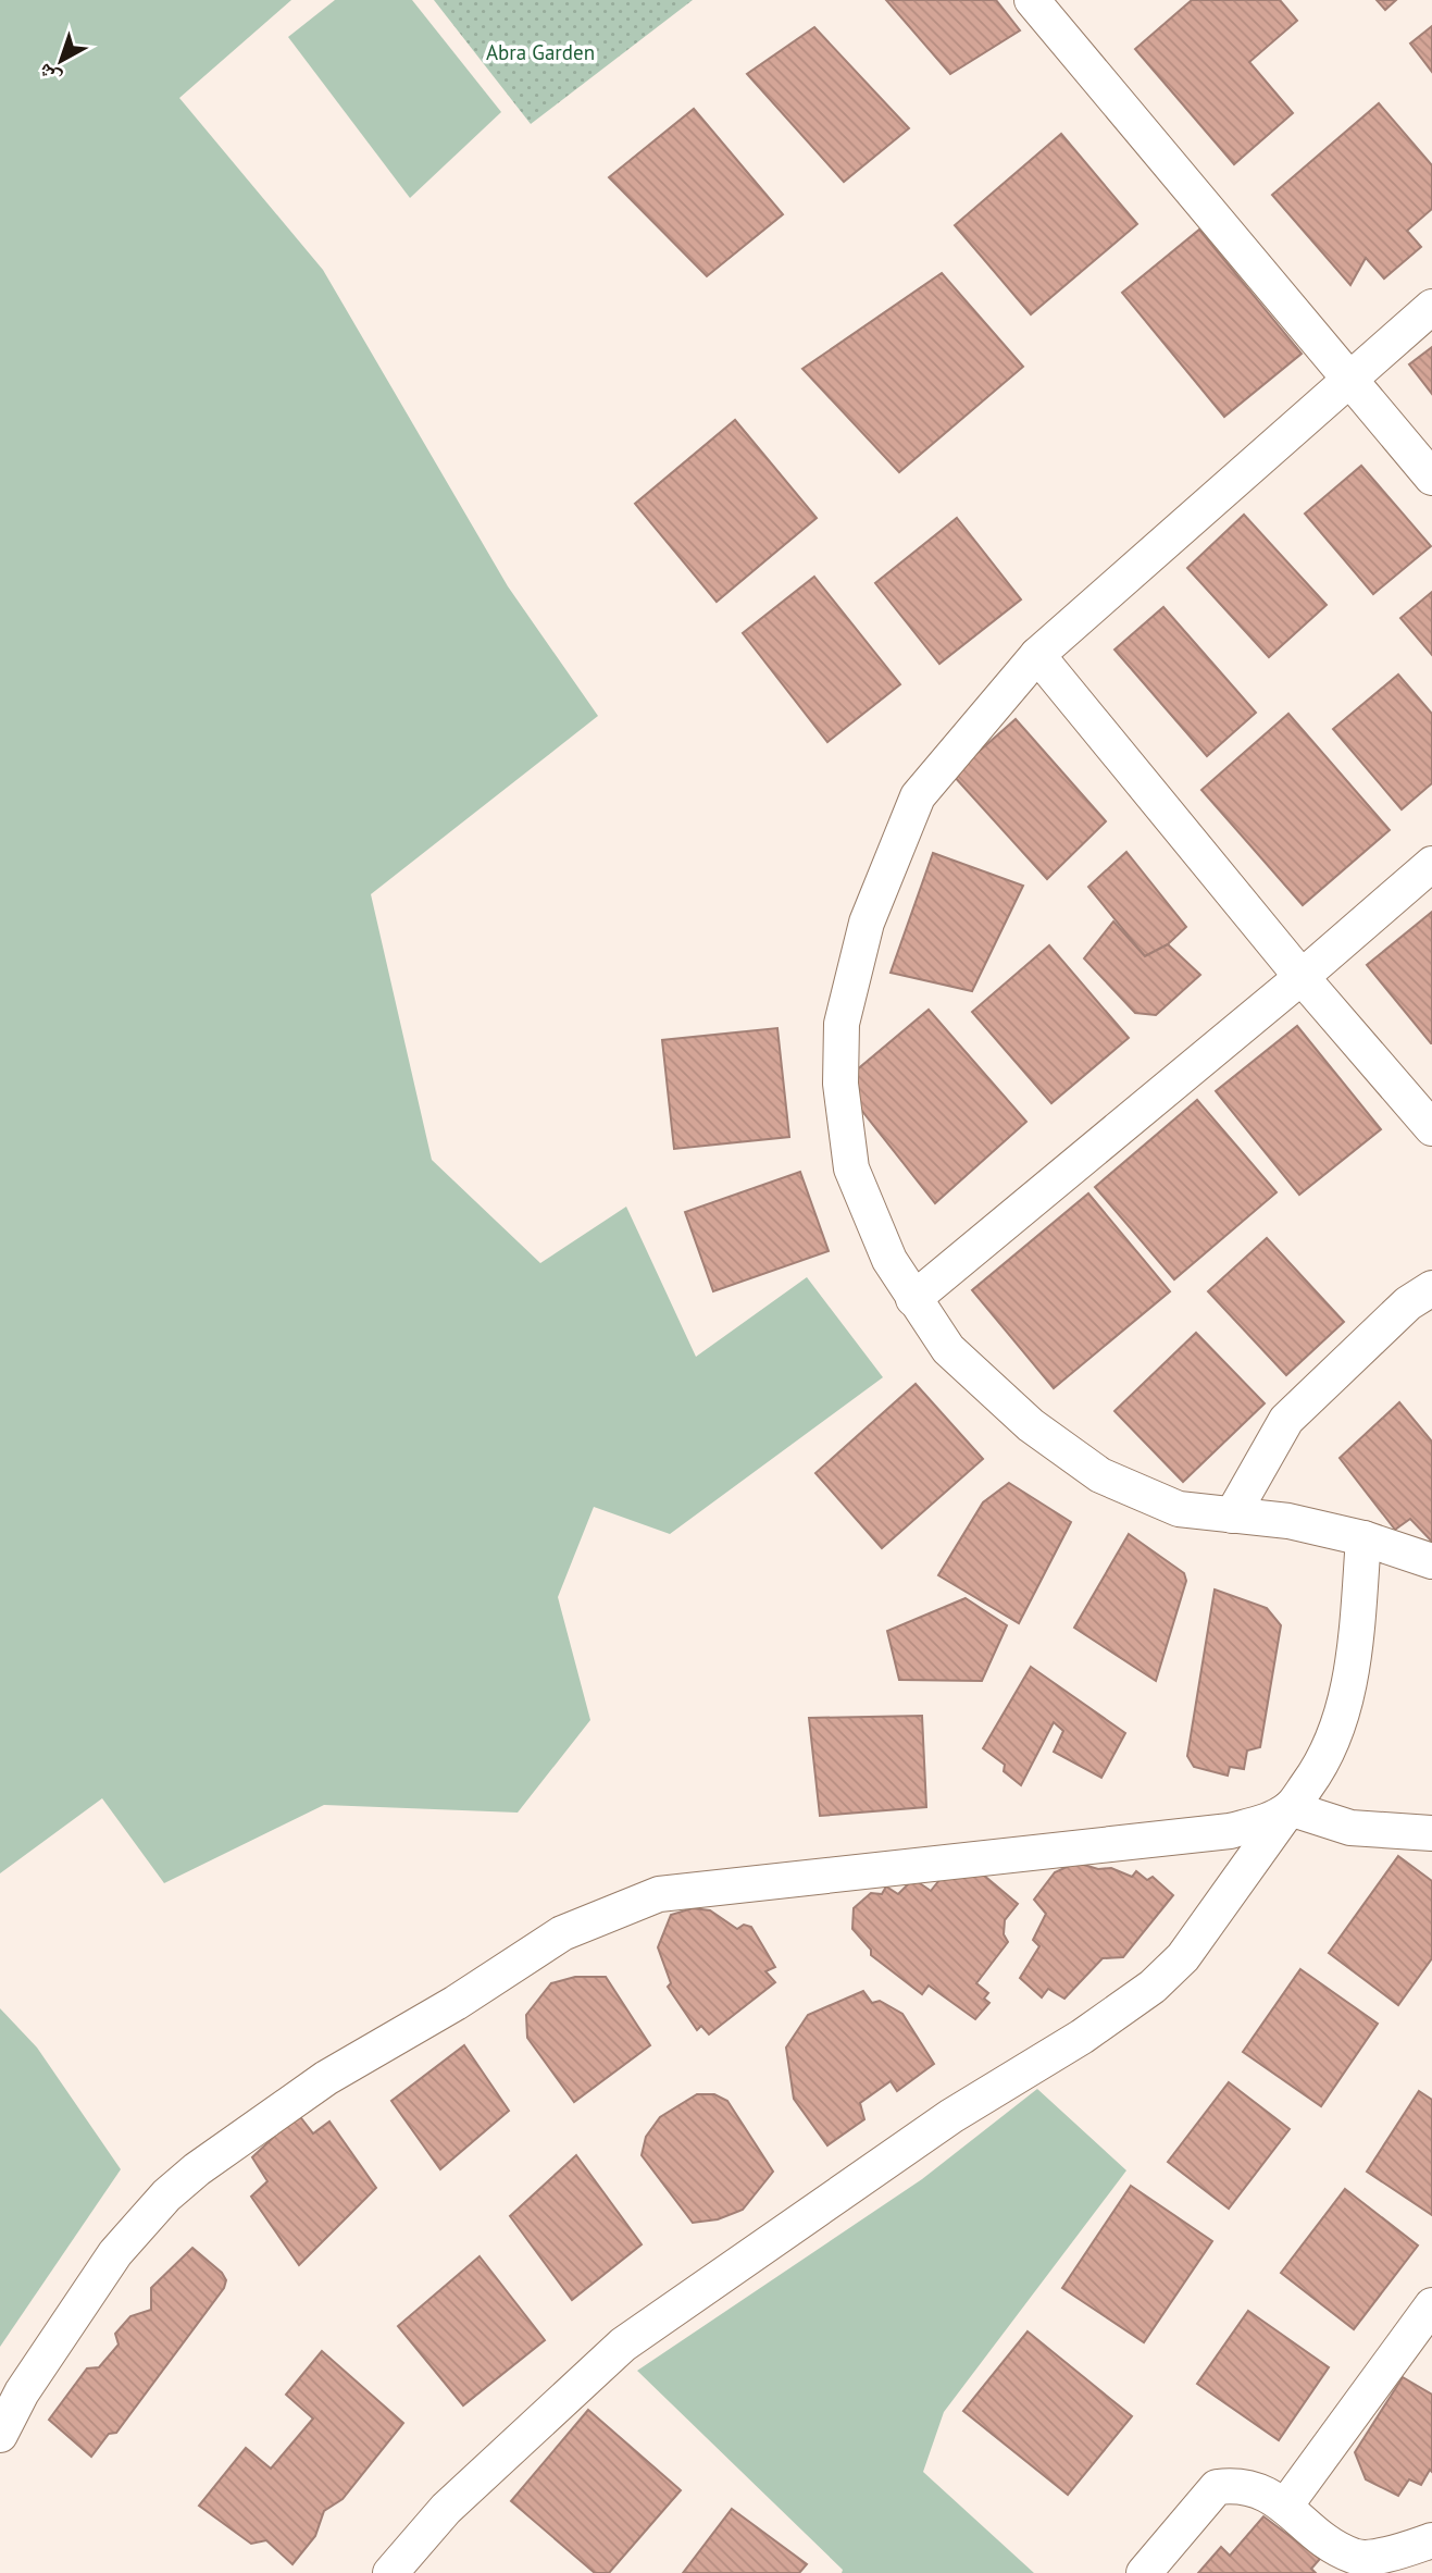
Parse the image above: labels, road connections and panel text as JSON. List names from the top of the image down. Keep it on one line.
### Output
{"parks":["Abra Garden"],"north":"bottom left"}
